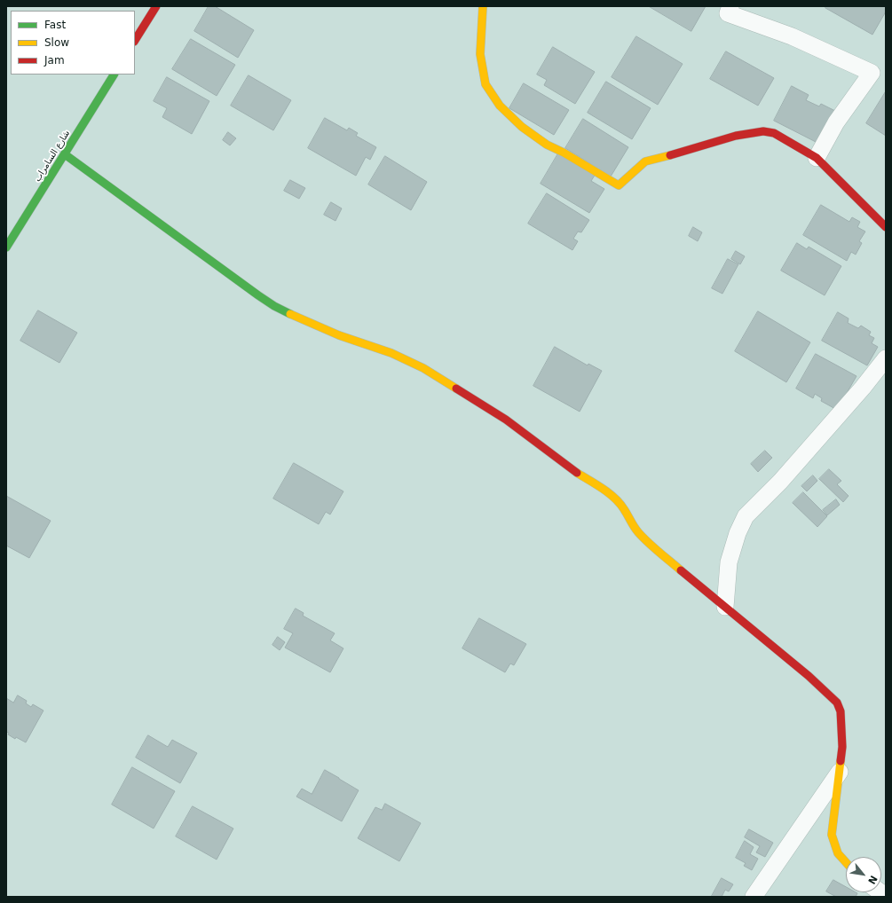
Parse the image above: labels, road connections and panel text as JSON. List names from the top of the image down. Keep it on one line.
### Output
{"streets":{"street":["شارع السامراب"]},"legend":["Fast","Slow","Jam"],"north":"bottom right"}
